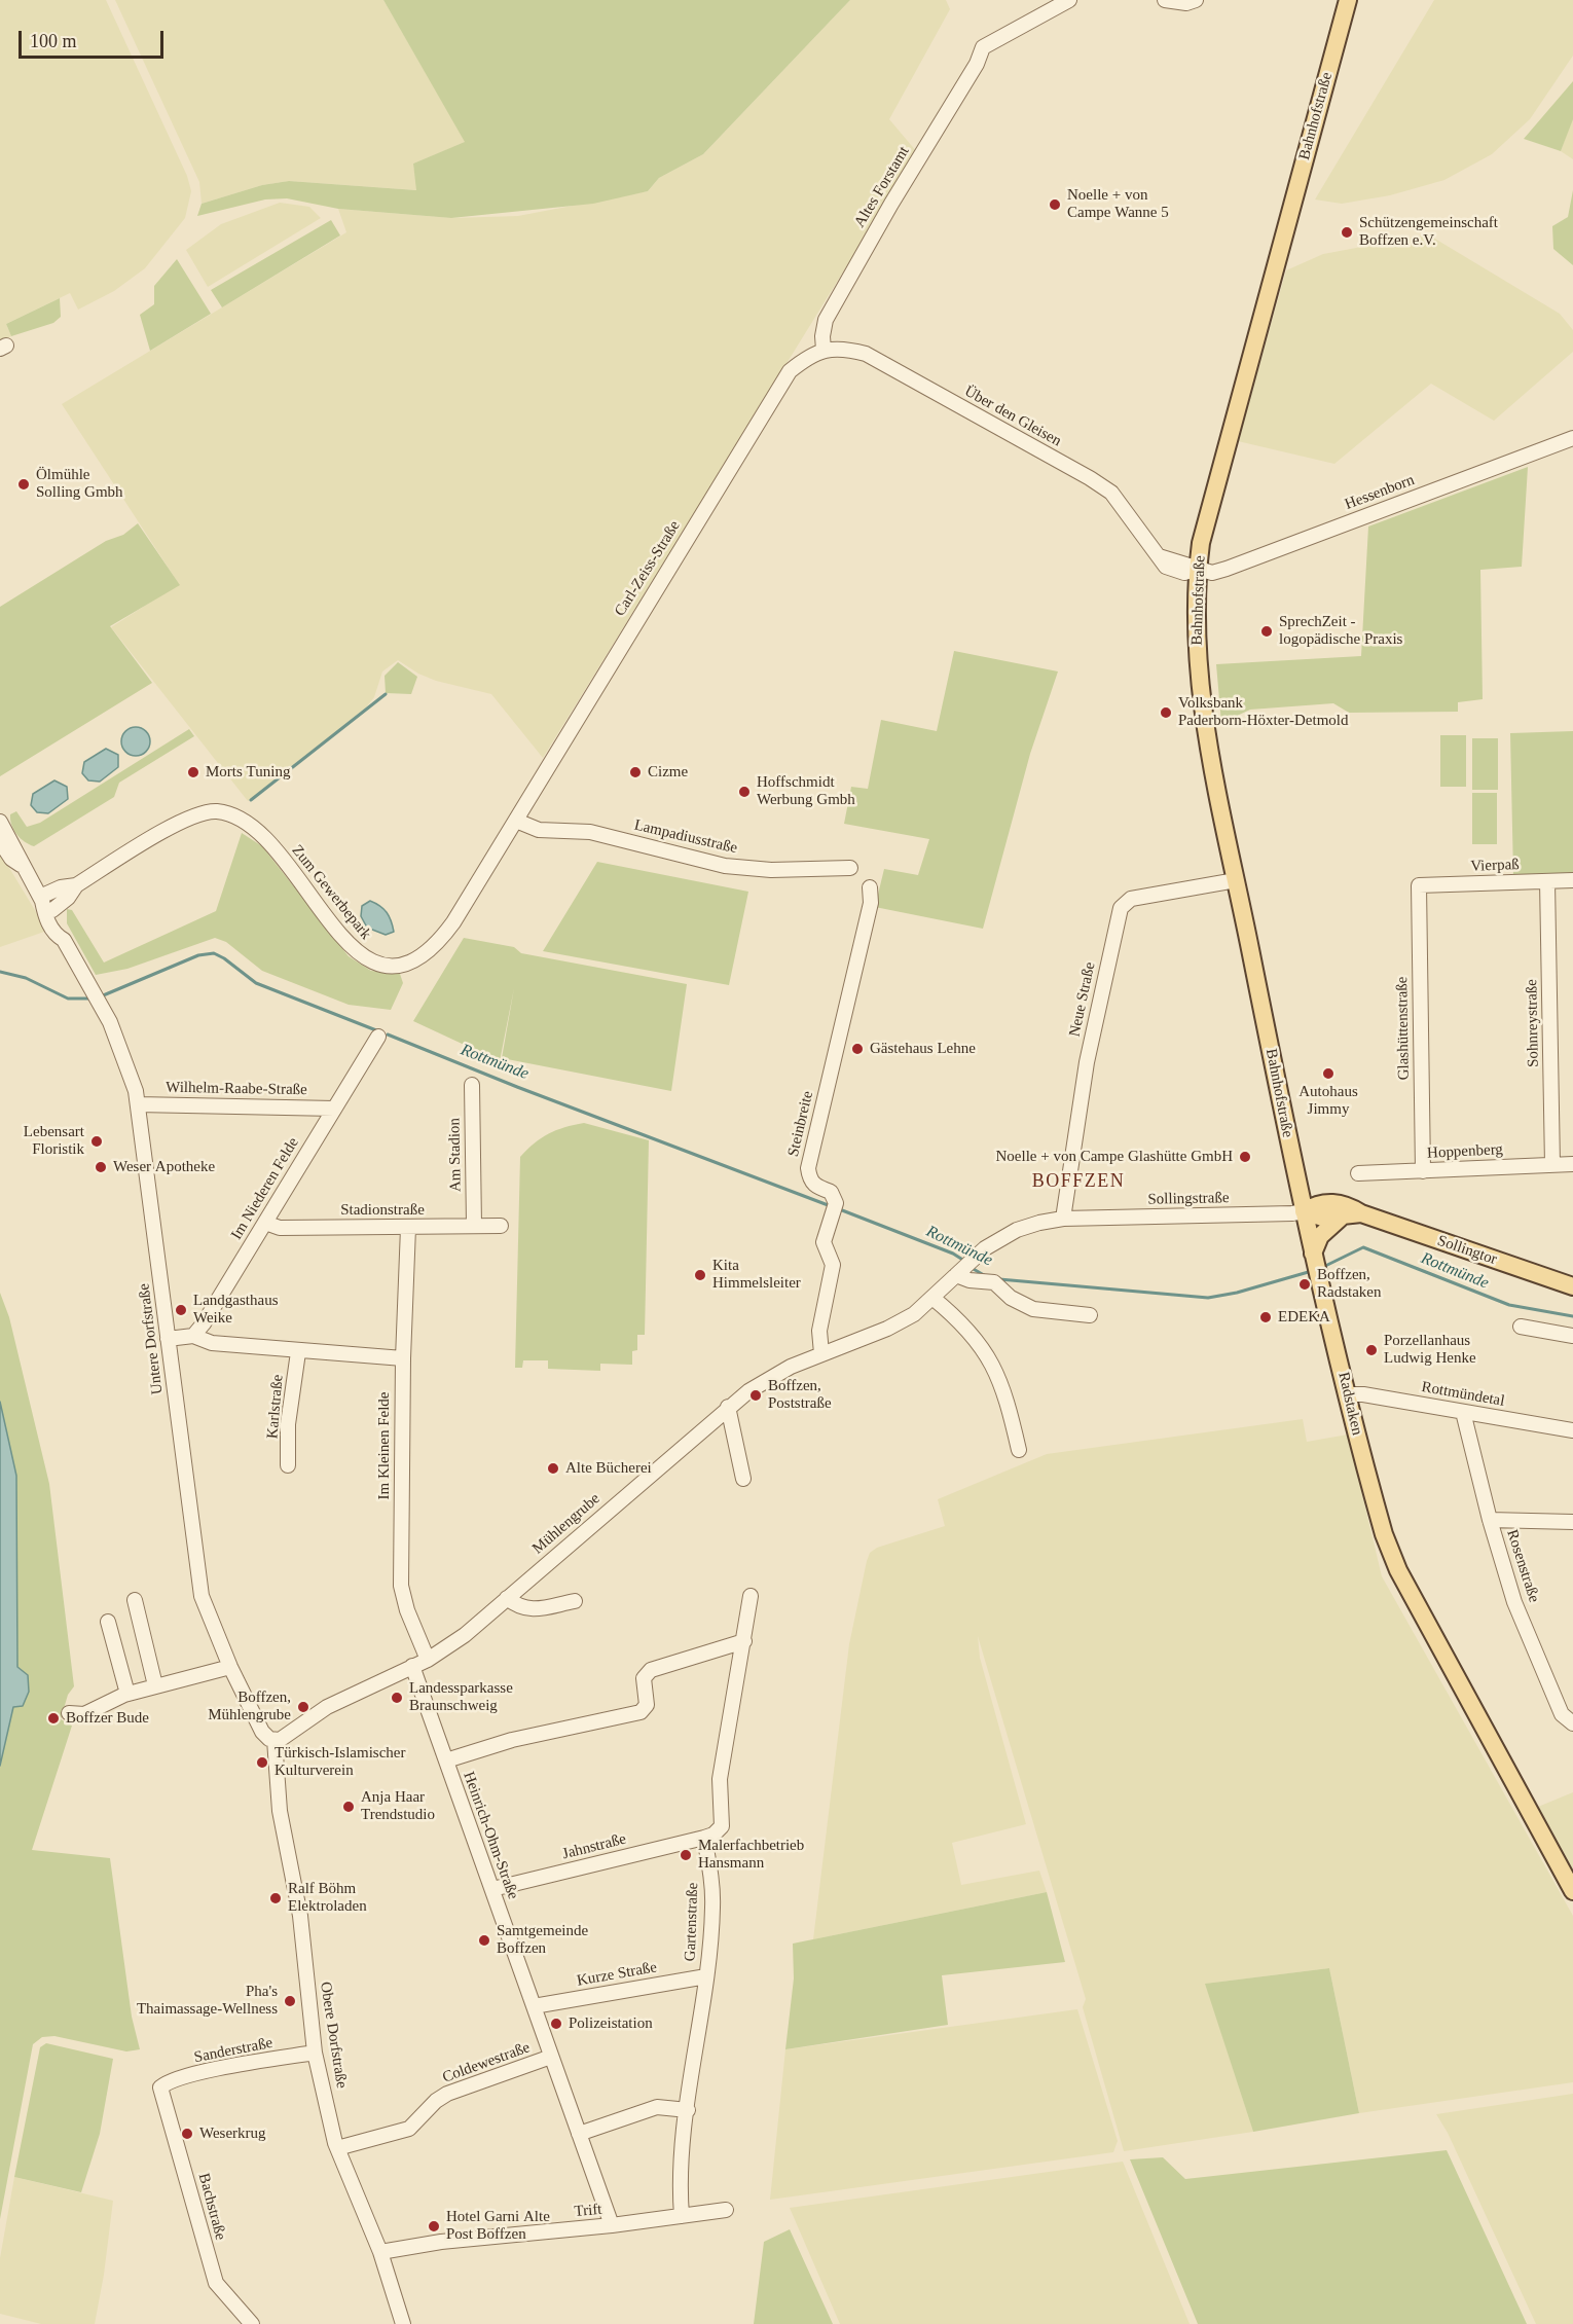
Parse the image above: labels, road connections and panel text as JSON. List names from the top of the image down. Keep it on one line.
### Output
{"streets":{"main road":["Bahnhofstraße","Sollingtor","Radstaken"],"street":["Altes Forstamt","Über den Gleisen","Hessenborn","Carl-Zeiss-Straße","Lampadiusstraße","Vierpaß","Zum Gewerbepark","Neue Straße","Sohnreystraße","Glashüttenstraße","Wilhelm-Raabe-Straße","Steinbreite","Hoppenberg","Am Stadion","Im Niederen Felde","Sollingstraße","Stadionstraße","Untere Dorfstraße","Rottmündetal","Karlstraße","Im Kleinen Felde","Mühlengrube","Rosenstraße","Heinrich-Ohm-Straße","Jahnstraße","Gartenstraße","Kurze Straße","Obere Dorfstraße","Sanderstraße","Coldewestraße","Bachstraße","Trift"]},"crossings":[["Bahnhofstraße","Über den Gleisen"],["Bahnhofstraße","Hessenborn"],["Bahnhofstraße","Neue Straße"],["Bahnhofstraße","Sollingstraße"],["Bahnhofstraße","Sollingtor"],["Bahnhofstraße","Radstaken"],["Altes Forstamt","Über den Gleisen"],["Altes Forstamt","Carl-Zeiss-Straße"],["Über den Gleisen","Hessenborn"],["Über den Gleisen","Carl-Zeiss-Straße"],["Carl-Zeiss-Straße","Lampadiusstraße"],["Carl-Zeiss-Straße","Zum Gewerbepark"],["Lampadiusstraße","Zum Gewerbepark"],["Vierpaß","Sohnreystraße"],["Vierpaß","Glashüttenstraße"],["Zum Gewerbepark","Untere Dorfstraße"],["Neue Straße","Sollingstraße"],["Sohnreystraße","Hoppenberg"],["Glashüttenstraße","Hoppenberg"],["Wilhelm-Raabe-Straße","Im Niederen Felde"],["Wilhelm-Raabe-Straße","Untere Dorfstraße"],["Steinbreite","Mühlengrube"],["Am Stadion","Stadionstraße"],["Im Niederen Felde","Stadionstraße"],["Sollingstraße","Sollingtor"],["Sollingstraße","Radstaken"],["Sollingstraße","Mühlengrube"],["Stadionstraße","Im Kleinen Felde"],["Sollingtor","Radstaken"],["Untere Dorfstraße","Mühlengrube"],["Untere Dorfstraße","Obere Dorfstraße"],["Rottmündetal","Radstaken"],["Rottmündetal","Rosenstraße"],["Im Kleinen Felde","Mühlengrube"],["Mühlengrube","Heinrich-Ohm-Straße"],["Mühlengrube","Obere Dorfstraße"],["Heinrich-Ohm-Straße","Jahnstraße"],["Heinrich-Ohm-Straße","Kurze Straße"],["Heinrich-Ohm-Straße","Coldewestraße"],["Heinrich-Ohm-Straße","Trift"],["Jahnstraße","Gartenstraße"],["Gartenstraße","Kurze Straße"],["Gartenstraße","Trift"],["Obere Dorfstraße","Sanderstraße"],["Obere Dorfstraße","Coldewestraße"],["Obere Dorfstraße","Trift"],["Sanderstraße","Bachstraße"]],"districts":["BOFFZEN"],"water":["Rottmünde"],"places":["Noelle + von Campe Wanne 5","Schützengemeinschaft Boffzen e.V.","Ölmühle Solling Gmbh","SprechZeit - logopädische Praxis","Volksbank Paderborn-Höxter-Detmold","Morts Tuning","Cizme","Hoffschmidt Werbung Gmbh","Gästehaus Lehne","Autohaus Jimmy","Lebensart Floristik","Noelle + von Campe Glashütte GmbH","Weser Apotheke","Kita Himmelsleiter","Boffzen, Radstaken","Landgasthaus Weike","EDEKA","Porzellanhaus Ludwig Henke","Boffzen, Poststraße","Alte Bücherei","Landessparkasse Braunschweig","Boffzen, Mühlengrube","Boffzer Bude","Türkisch-Islamischer Kulturverein","Anja Haar Trendstudio","Malerfachbetrieb Hansmann","Ralf Böhm Elektroladen","Samtgemeinde Boffzen","Pha's Thaimassage-Wellness","Polizeistation","Weserkrug","Hotel Garni Alte Post Boffzen"],"scale_bar":"100 m"}
